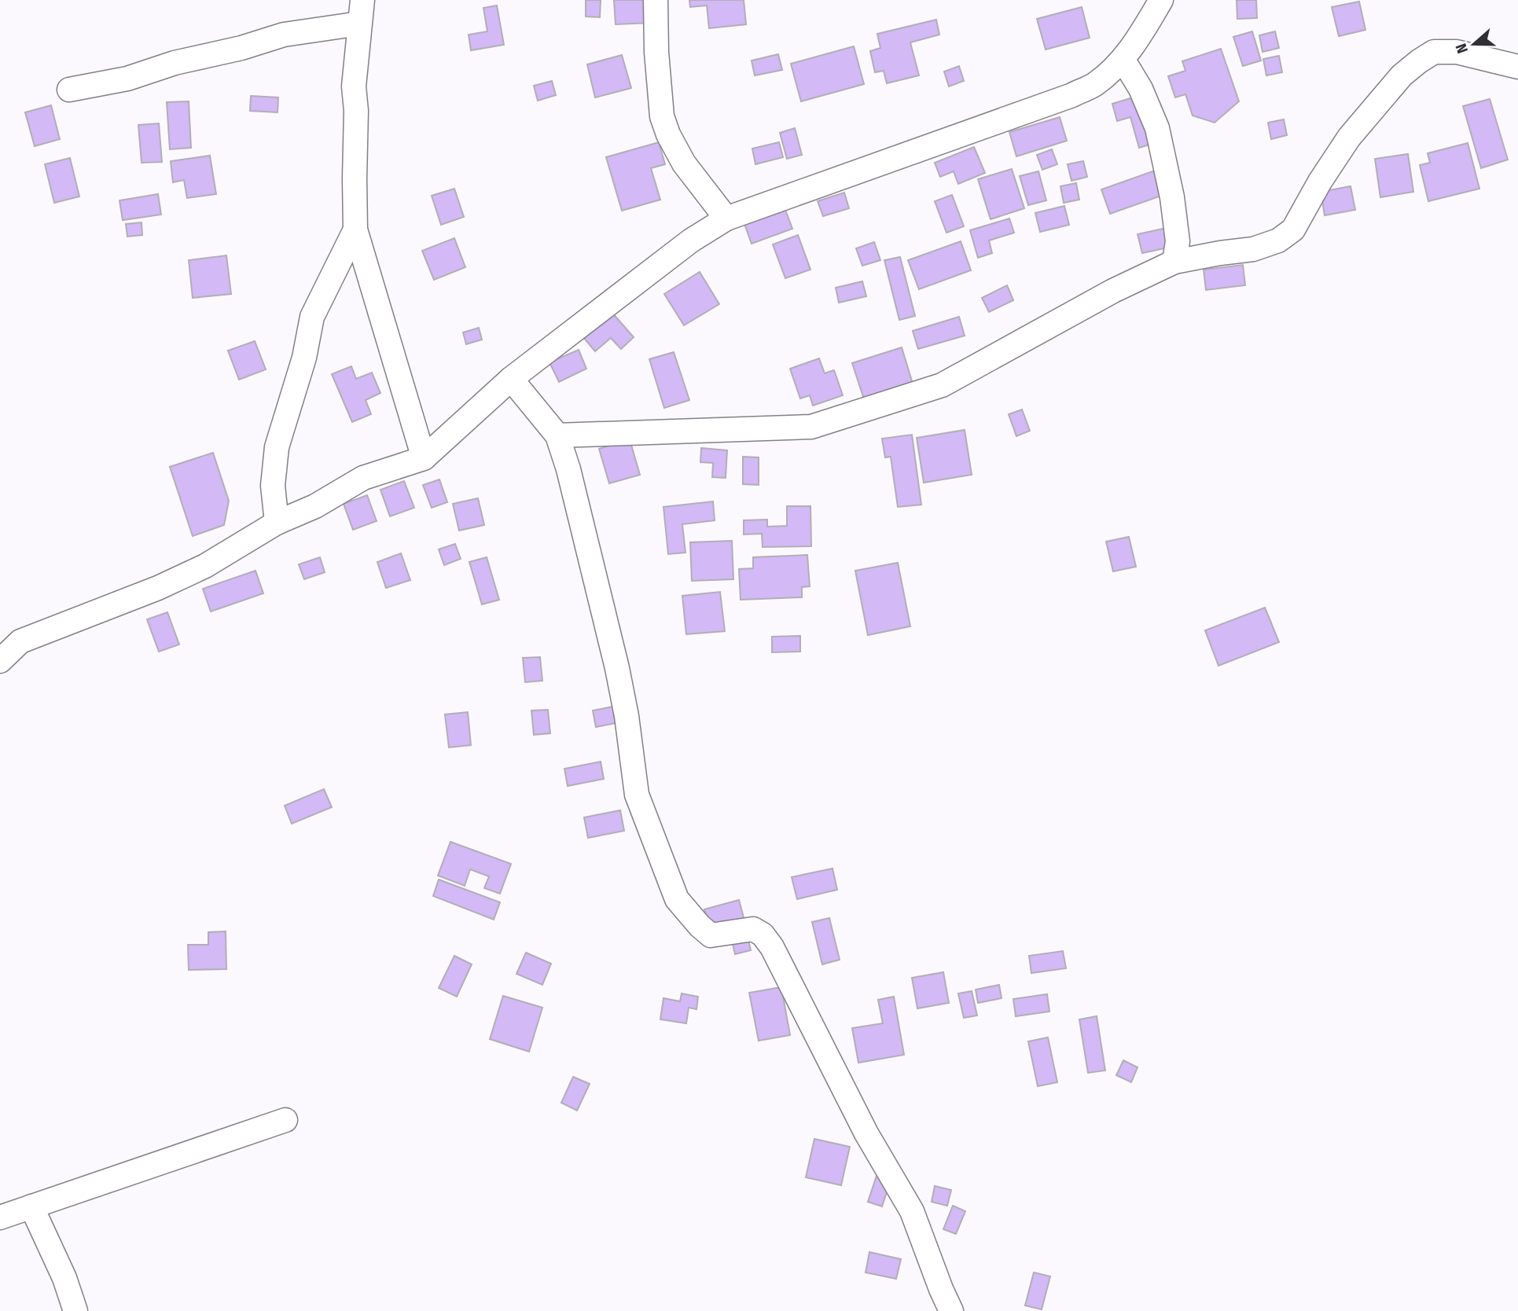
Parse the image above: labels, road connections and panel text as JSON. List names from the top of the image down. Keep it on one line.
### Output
{"north":"left"}
